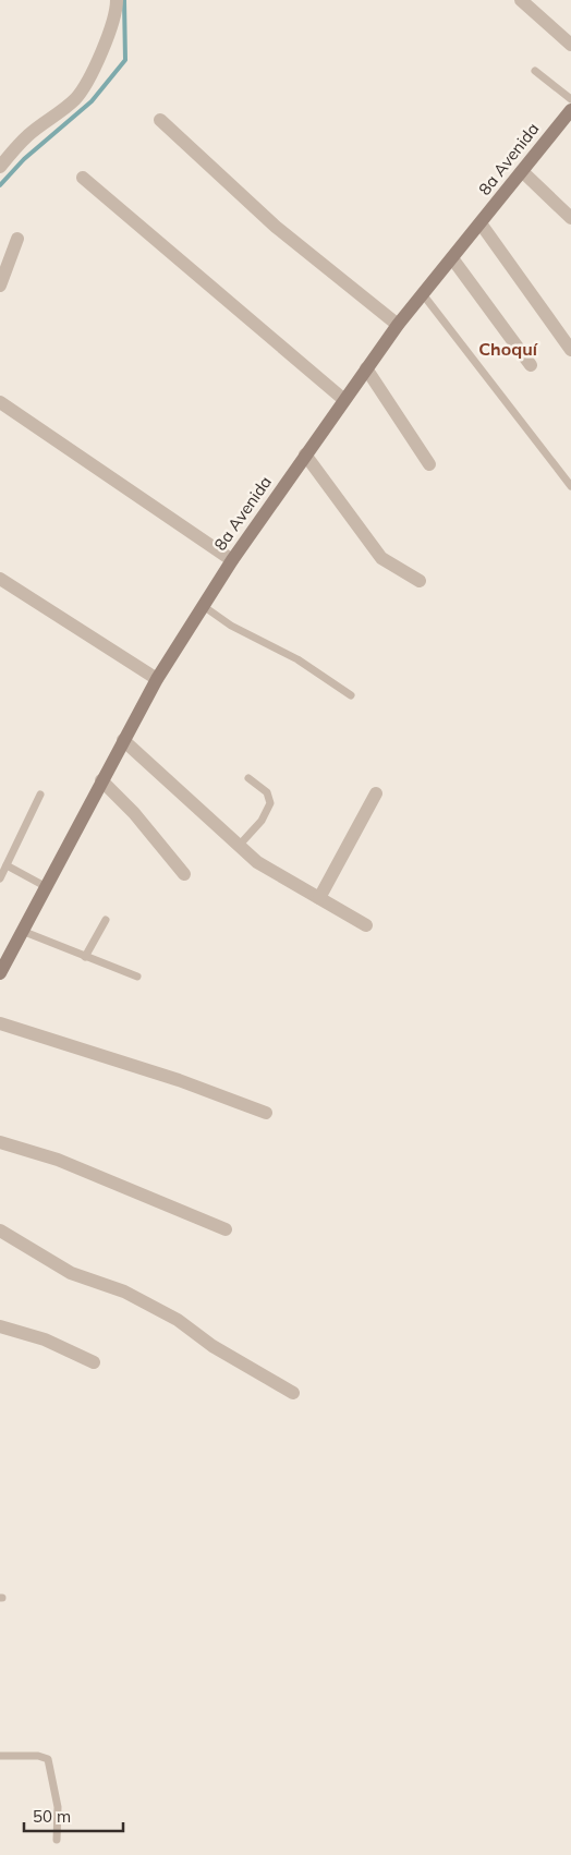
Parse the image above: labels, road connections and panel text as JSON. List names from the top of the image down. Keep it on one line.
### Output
{"streets":{"street":["8a Avenida"]},"districts":["Choquí"],"scale_bar":"50 m"}
